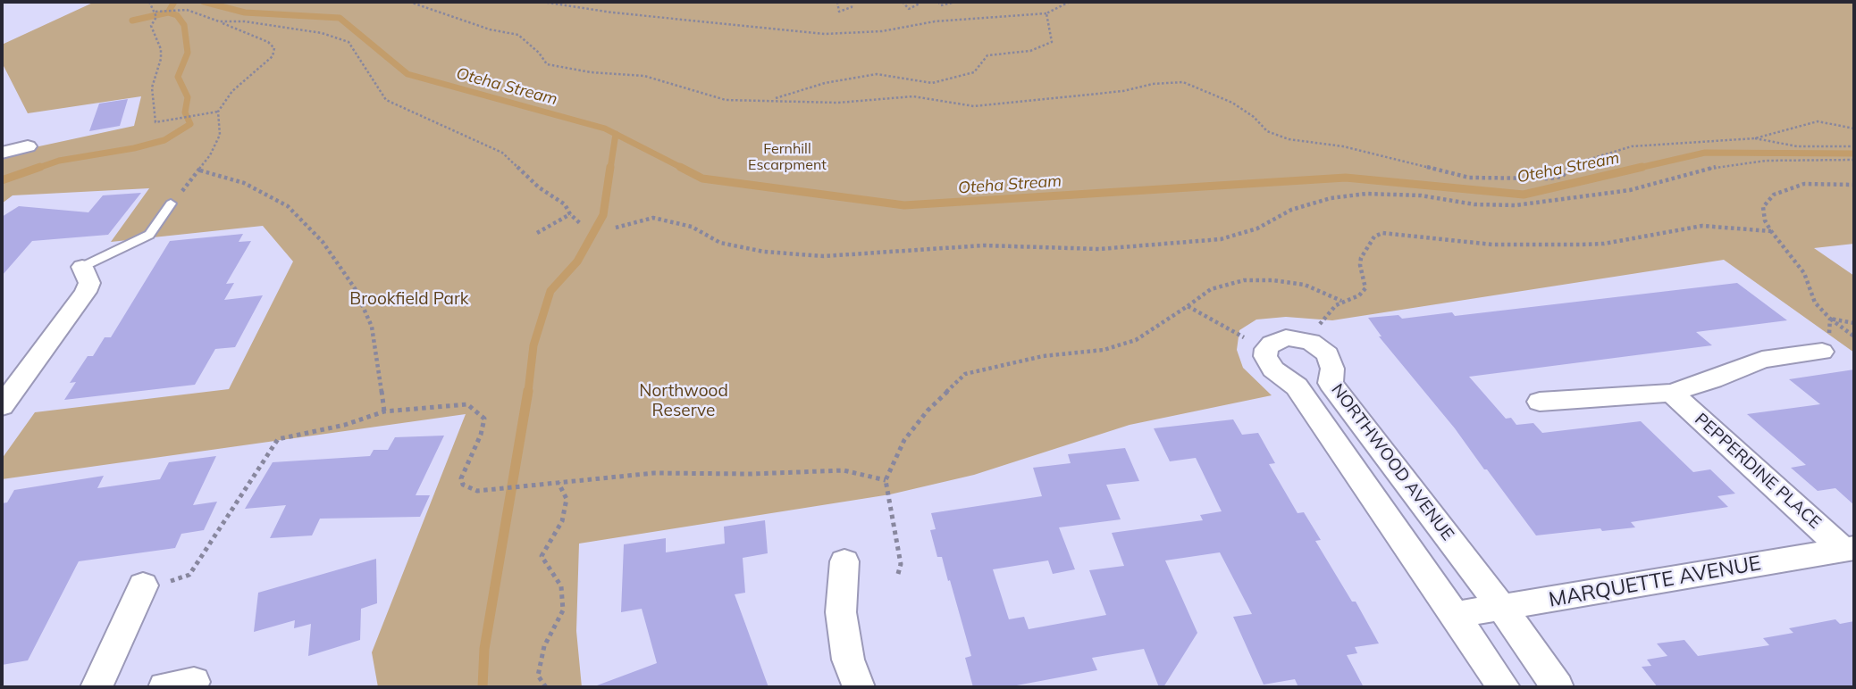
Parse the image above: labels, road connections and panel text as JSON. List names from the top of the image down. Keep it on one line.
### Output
{"streets":{"street":["NORTHWOOD AVENUE","PEPPERDINE PLACE","MARQUETTE AVENUE"]},"crossings":[["NORTHWOOD AVENUE","MARQUETTE AVENUE"],["PEPPERDINE PLACE","MARQUETTE AVENUE"]],"water":["Oteha Stream"],"parks":["Fernhill Escarpment","Brookfield Park","Northwood Reserve"]}
